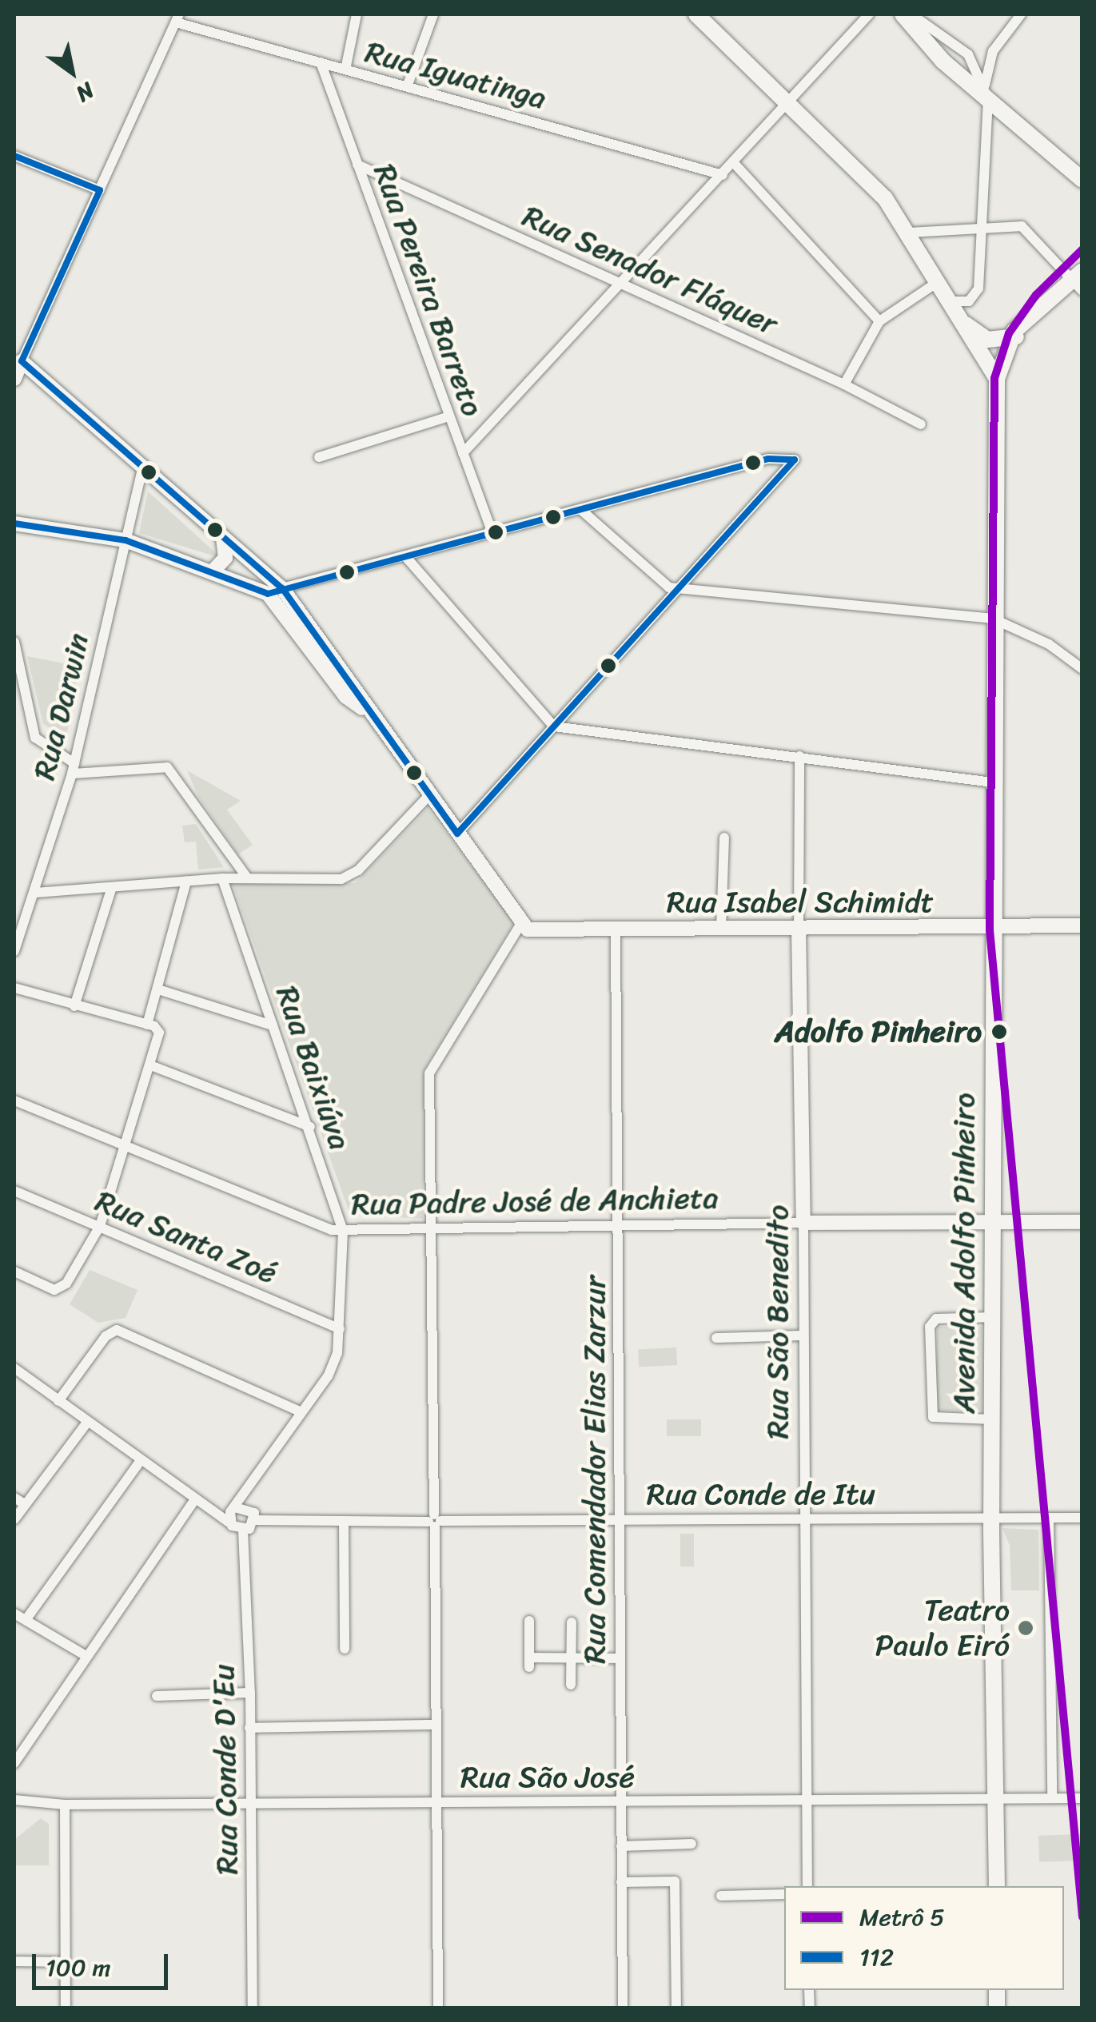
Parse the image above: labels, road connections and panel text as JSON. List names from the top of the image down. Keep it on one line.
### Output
{"streets":{"main road":["Avenida Adolfo Pinheiro"],"street":["Rua Iguatinga","Rua Senador Fláquer","Rua Pereira Barreto","Rua Darwin","Rua Isabel Schimidt","Rua Baixiúva","Rua Padre José de Anchieta","Rua Santa Zoé","Rua São Benedito","Rua Comendador Elias Zarzur","Rua Conde de Itu","Rua Conde D'Eu","Rua São José"]},"crossings":[["Rua Iguatinga","Rua Pereira Barreto"],["Rua Senador Fláquer","Rua Pereira Barreto"],["Rua Isabel Schimidt","Avenida Adolfo Pinheiro"],["Rua Isabel Schimidt","Rua São Benedito"],["Rua Isabel Schimidt","Rua Comendador Elias Zarzur"],["Rua Baixiúva","Rua Padre José de Anchieta"],["Rua Baixiúva","Rua Santa Zoé"],["Rua Padre José de Anchieta","Avenida Adolfo Pinheiro"],["Rua Padre José de Anchieta","Rua São Benedito"],["Rua Padre José de Anchieta","Rua Comendador Elias Zarzur"],["Avenida Adolfo Pinheiro","Rua Conde de Itu"],["Avenida Adolfo Pinheiro","Rua São José"],["Rua São Benedito","Rua Conde de Itu"],["Rua São Benedito","Rua São José"],["Rua Comendador Elias Zarzur","Rua Conde de Itu"],["Rua Comendador Elias Zarzur","Rua São José"],["Rua Conde D'Eu","Rua São José"]],"places":["Adolfo Pinheiro","Teatro Paulo Eiró"],"lines":["transit line 112","metro line 5"],"legend":["Metrô 5","112"],"scale_bar":"100 m","north":"bottom right"}
